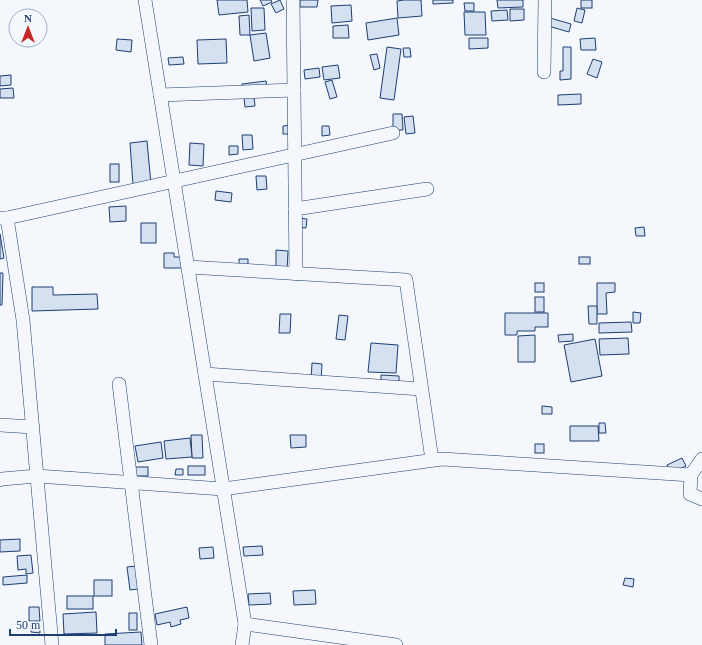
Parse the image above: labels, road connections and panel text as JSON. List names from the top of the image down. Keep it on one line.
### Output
{"scale_bar":"50 m","north":"top"}
